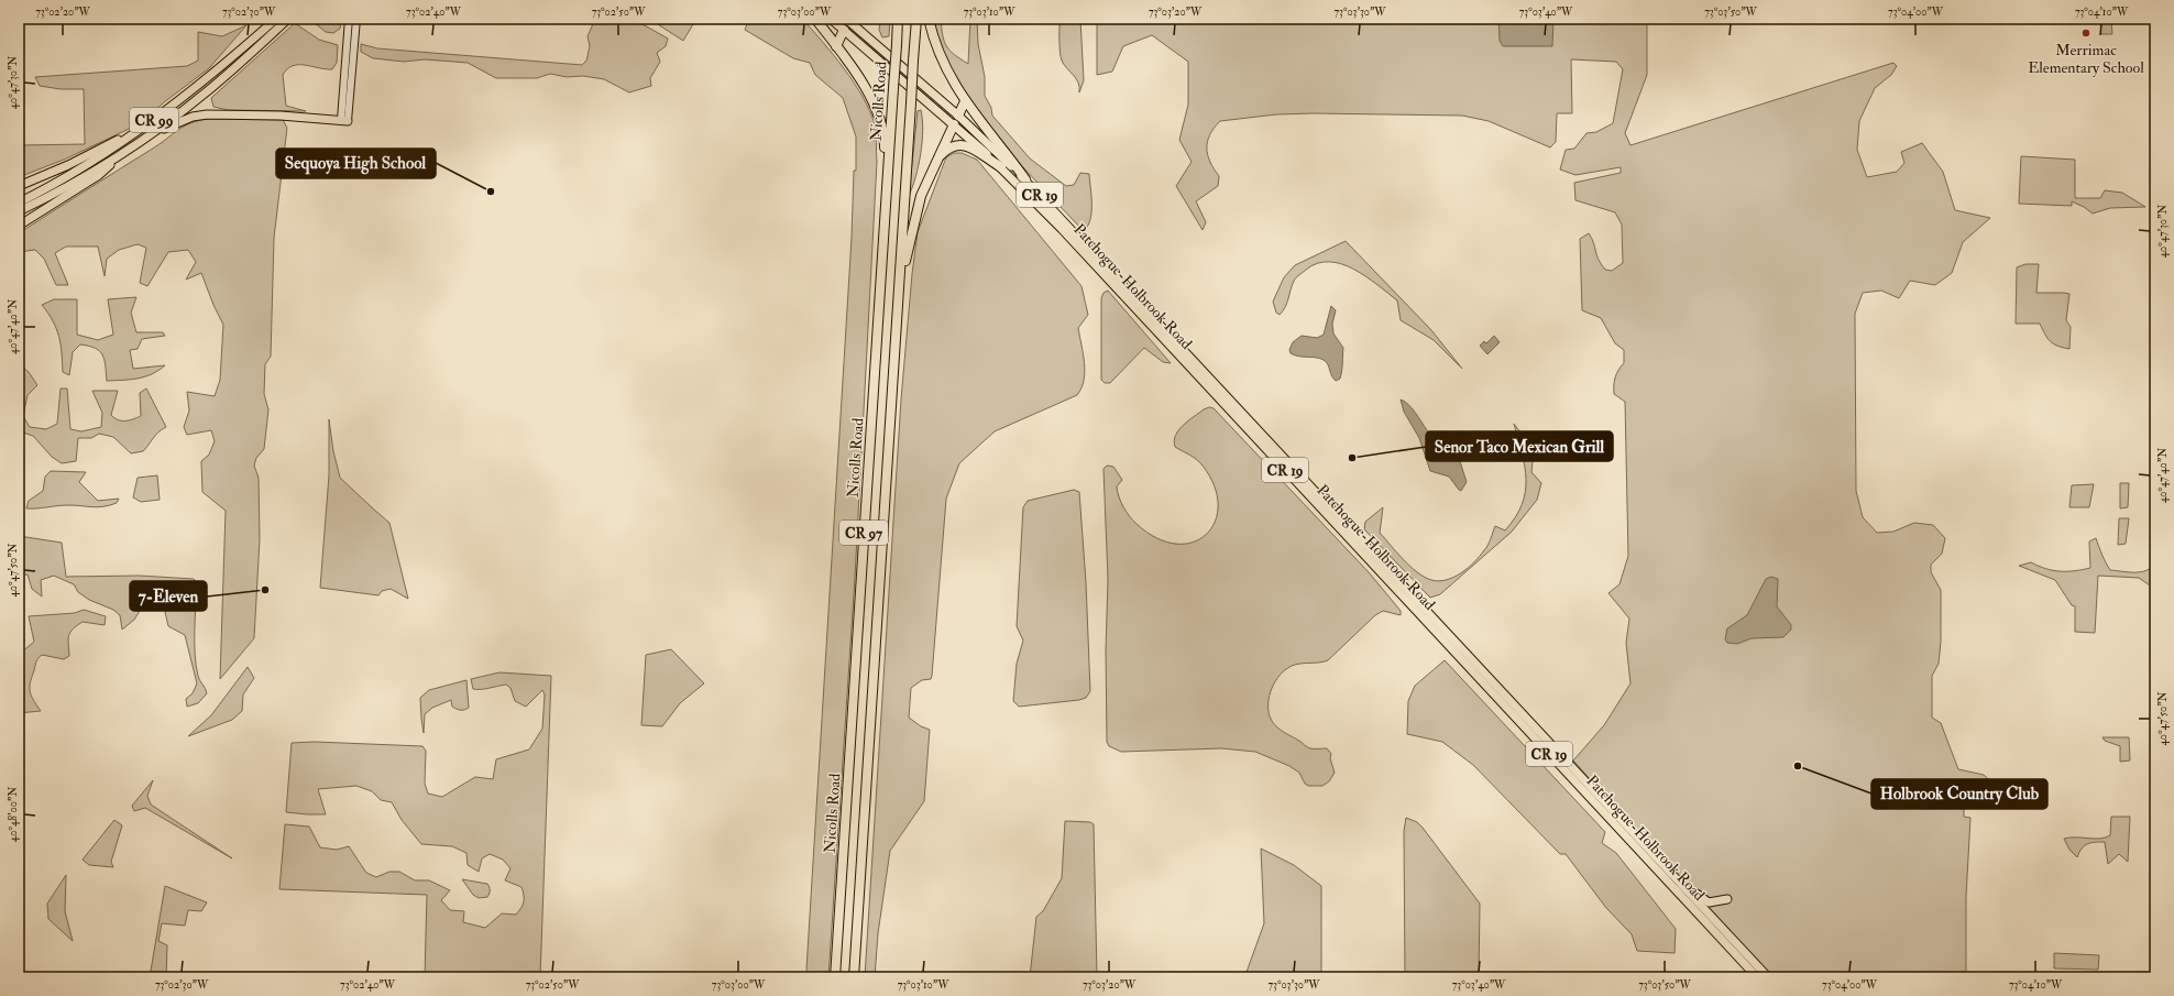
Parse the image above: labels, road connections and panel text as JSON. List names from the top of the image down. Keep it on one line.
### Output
{"streets":{"highway":["Nicolls Road","CR 97"],"main road":["CR 99","CR 19","Patchogue-Holbrook Road"]},"places":["Merrimac Elementary School","Sequoya High School","Senor Taco Mexican Grill","7-Eleven","Holbrook Country Club"],"coordinates":["73°02'20\"W","73°02'30\"W","73°02'40\"W","73°02'50\"W","73°03'00\"W","73°03'10\"W","73°03'20\"W","73°03'30\"W","73°03'40\"W","73°03'50\"W","73°04'00\"W","73°04'10\"W","40°47'30\"N","40°47'40\"N","40°47'50\"N","40°48'00\"N"]}
